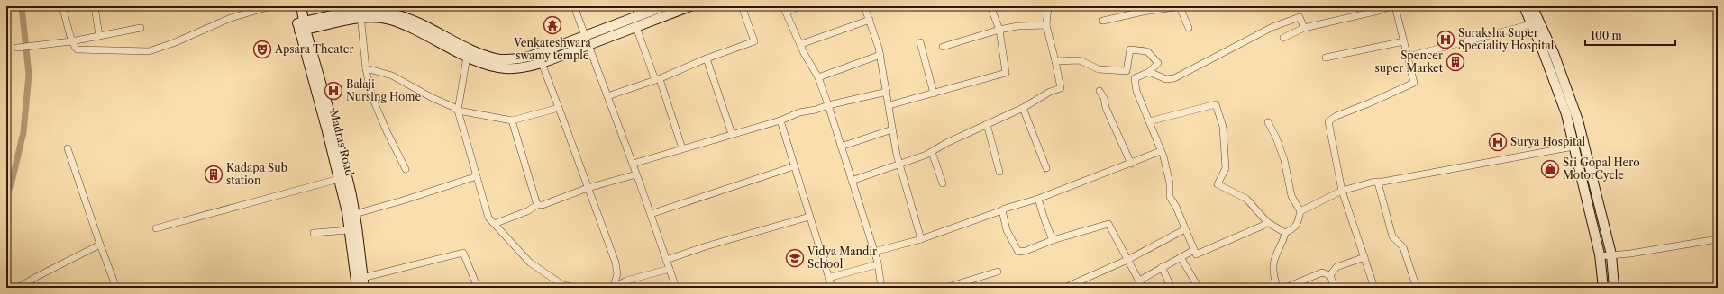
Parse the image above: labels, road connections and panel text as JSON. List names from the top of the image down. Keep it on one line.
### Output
{"streets":{"main road":["Madras Road"]},"places":{"temple":["Venkateshwara swamy temple"],"hospital":["Suraksha Super Speciality Hospital","Balaji Nursing Home","Surya Hospital"],"theatre":["Apsara Theater"],"building":["Spencer super Market","Kadapa Sub station"],"shop":["Sri Gopal Hero MotorCycle"],"school or university":["Vidya Mandir School"]},"scale_bar":"100 m"}
